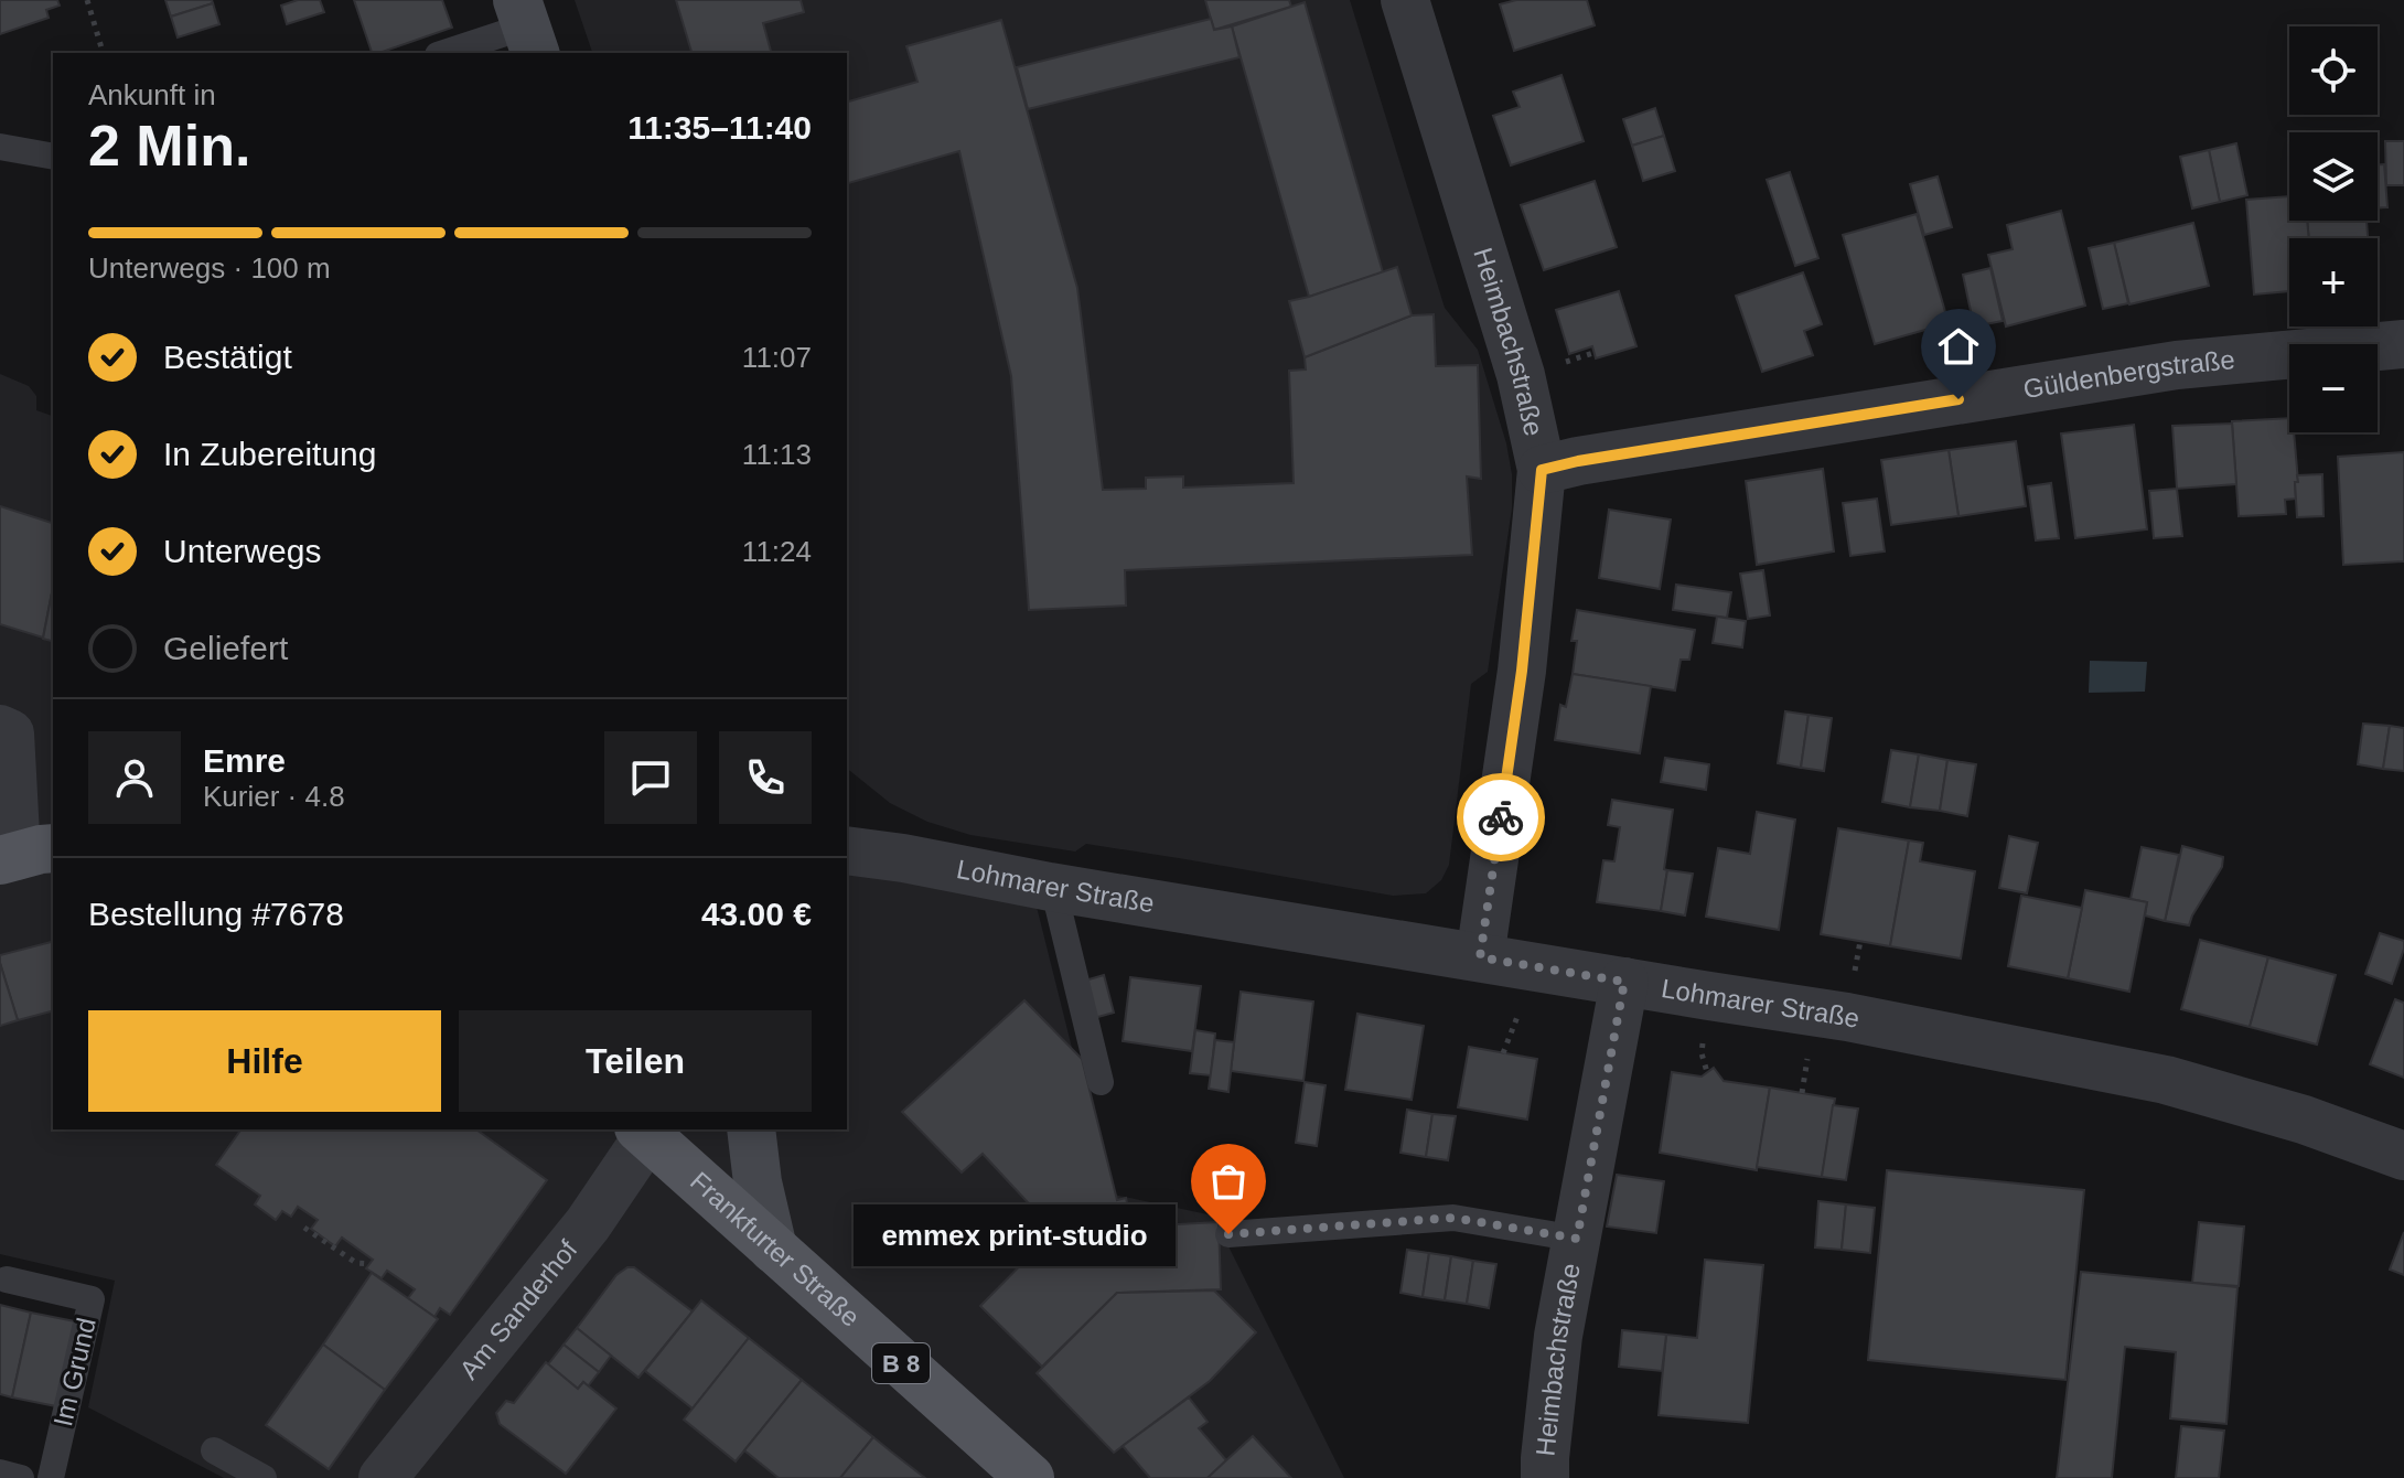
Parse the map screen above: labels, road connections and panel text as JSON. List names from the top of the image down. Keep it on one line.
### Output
{"streets":{"main road":["Frankfurter Straße","B 8"],"street":["Heimbachstraße","Güldenbergstraße","Lohmarer Straße","Am Sanderhof"],"lane":["Im Grund"]},"crossings":[["Heimbachstraße","Güldenbergstraße"],["Heimbachstraße","Lohmarer Straße"],["Frankfurter Straße","Am Sanderhof"]],"places":["emmex print-studio"],"page":{"map_buttons":["+","−"],"heading":["2 Min.","Ankunft in","11:35–11:40"],"panel":["Emre","Kurier · 4.8","Bestellung #7678","43.00 €"],"bar":"Unterwegs · 100 m","list":[["Bestätigt","11:07"],["In Zubereitung","11:13"],["Unterwegs","11:24"],"Geliefert"],"buttons":["Hilfe","Teilen"],"bubble":"emmex print-studio"}}
